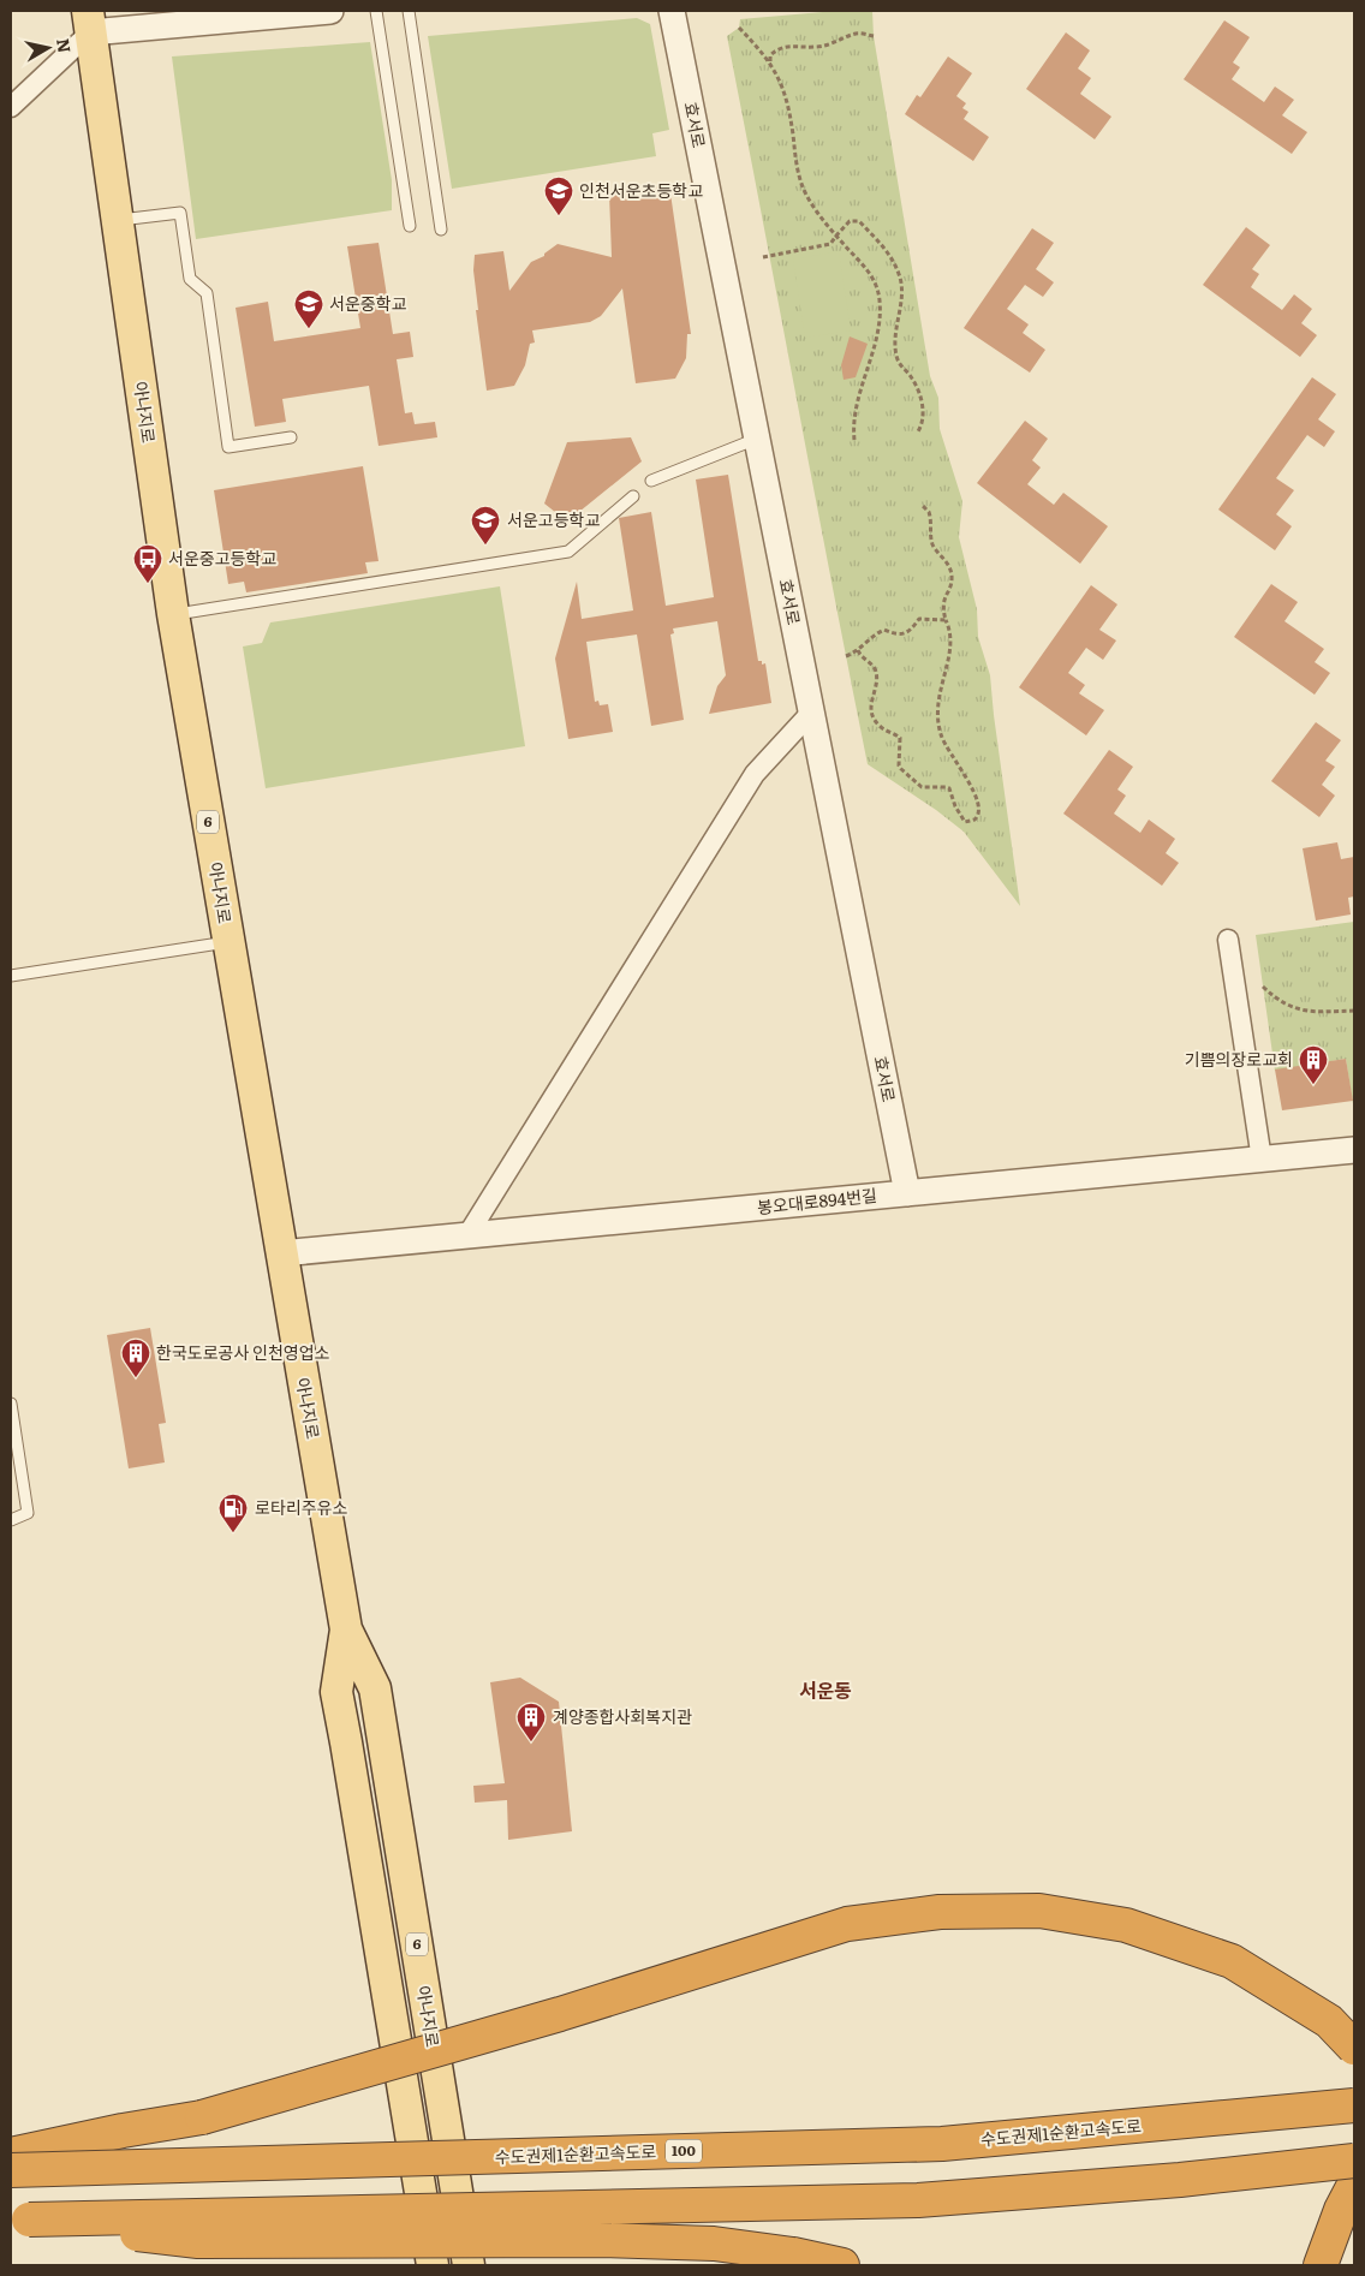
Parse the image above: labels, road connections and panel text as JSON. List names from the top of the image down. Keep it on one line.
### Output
{"streets":{"highway":["수도권제1순환고속도로","100"],"main road":["아나지로","6"],"street":["효서로","봉오대로894번길"]},"crossings":[["효서로","봉오대로894번길"],["아나지로","봉오대로894번길"]],"districts":["서운동"],"places":{"school or university":["인천서운초등학교","서운중학교","서운고등학교"],"bus stop":["서운중고등학교"],"building":["기쁨의장로교회","한국도로공사 인천영업소","계양종합사회복지관"],"fuel station":["로타리주유소"]},"north":"right"}
